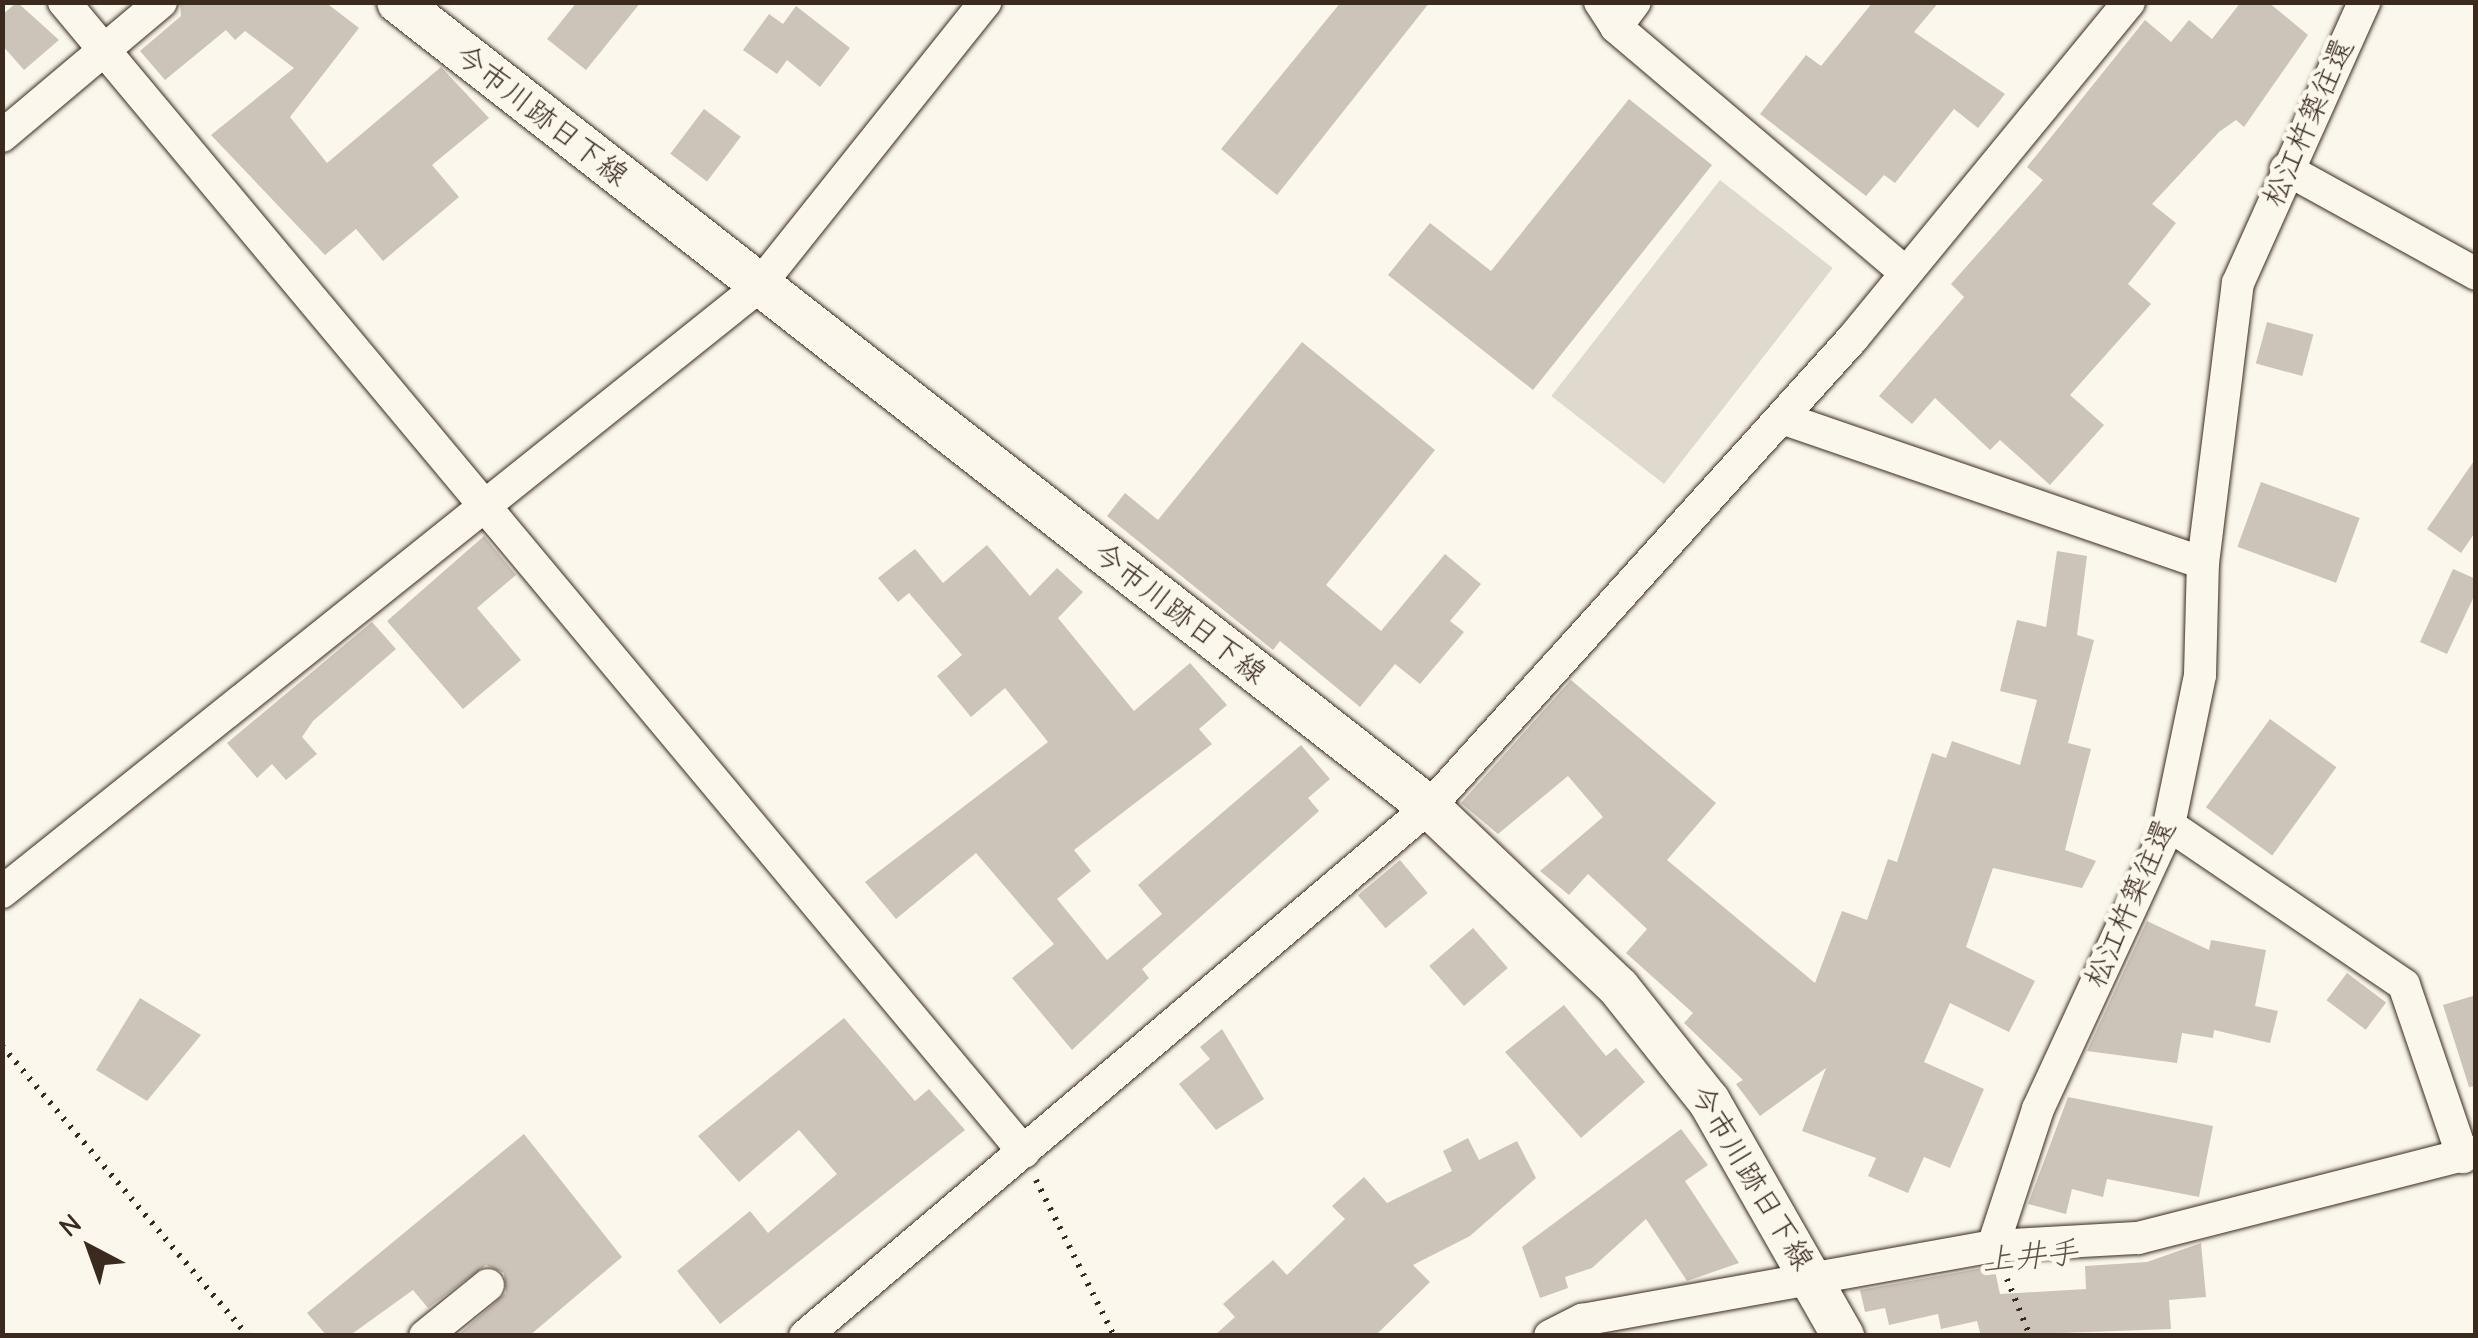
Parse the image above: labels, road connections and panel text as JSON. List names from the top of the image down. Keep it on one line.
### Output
{"streets":{"street":["今市川跡日下線","松江杵築往還"]},"water":["上井手"],"north":"top left"}
